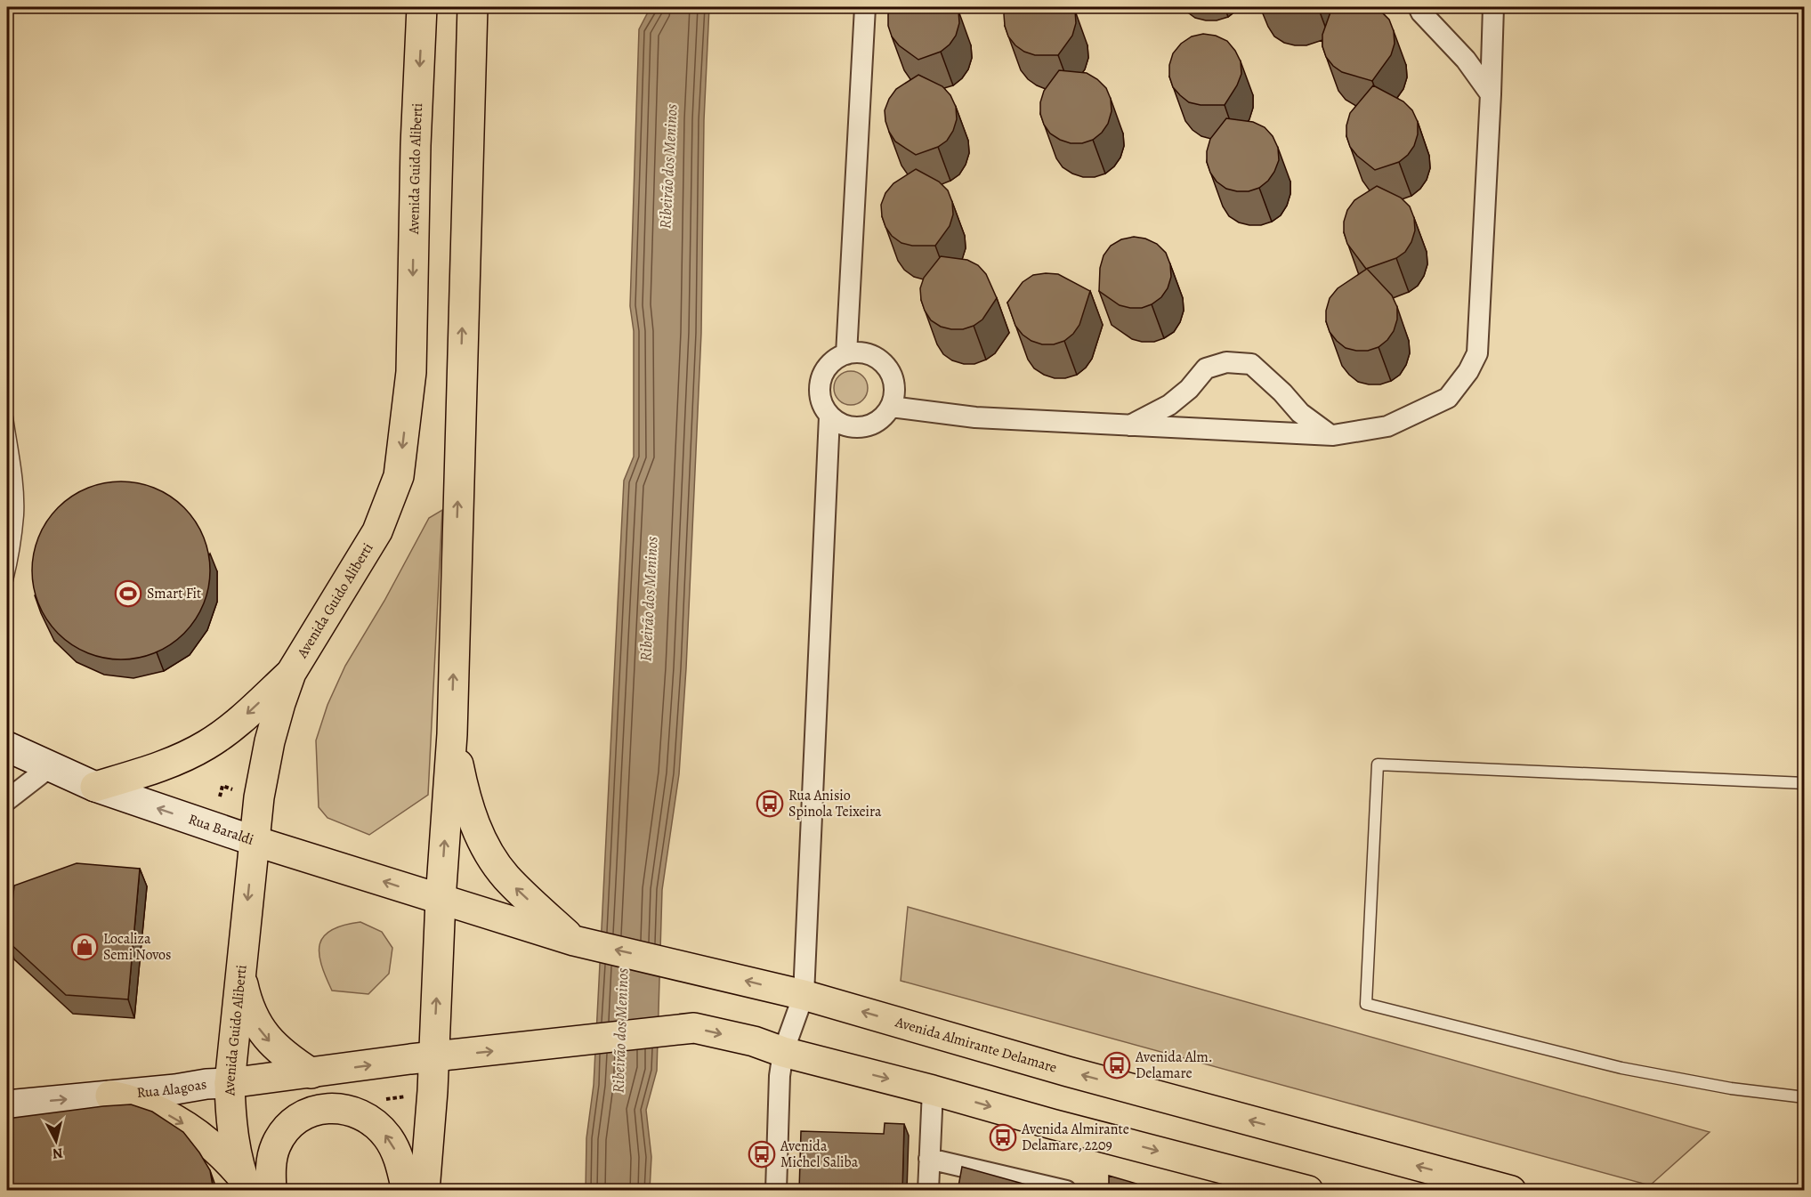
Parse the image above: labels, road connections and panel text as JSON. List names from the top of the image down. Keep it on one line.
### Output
{"streets":{"main road":["Avenida Guido Aliberti","Rua Baraldi","Avenida Almirante Delamare","Rua Alagoas"]},"crossings":[["Avenida Guido Aliberti","Rua Baraldi"],["Avenida Guido Aliberti","Rua Alagoas"],["Rua Baraldi","Avenida Almirante Delamare"]],"one_way":["Rua Baraldi","Rua Alagoas"],"water":["Ribeirão dos Meninos"],"places":{"sports":["Smart Fit"],"bus stop":["Rua Anisio Spinola Teixeira","Avenida Alm. Delamare","Avenida Almirante Delamare, 2209","Avenida Michel Saliba"],"shop":["Localiza Semi Novos"]},"north":"bottom"}
